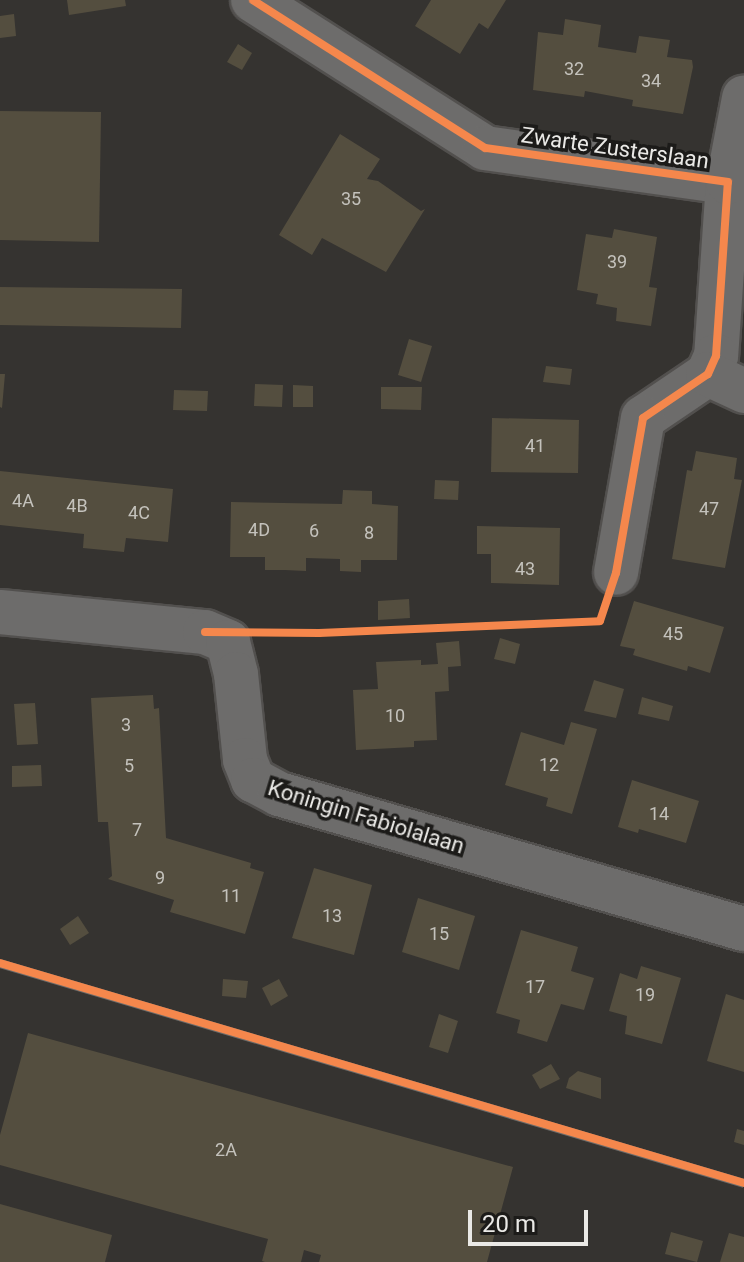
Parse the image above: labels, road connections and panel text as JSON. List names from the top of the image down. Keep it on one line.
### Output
{"streets":{"street":["Zwarte Zusterslaan","Koningin Fabiolalaan"]},"house_numbers":["32","34","35","39","41","4A","4B","47","4C","4D","6","8","43","45","10","3","12","5","14","7","9","11","13","15","17","19","2A"],"scale_bar":"20 m"}
